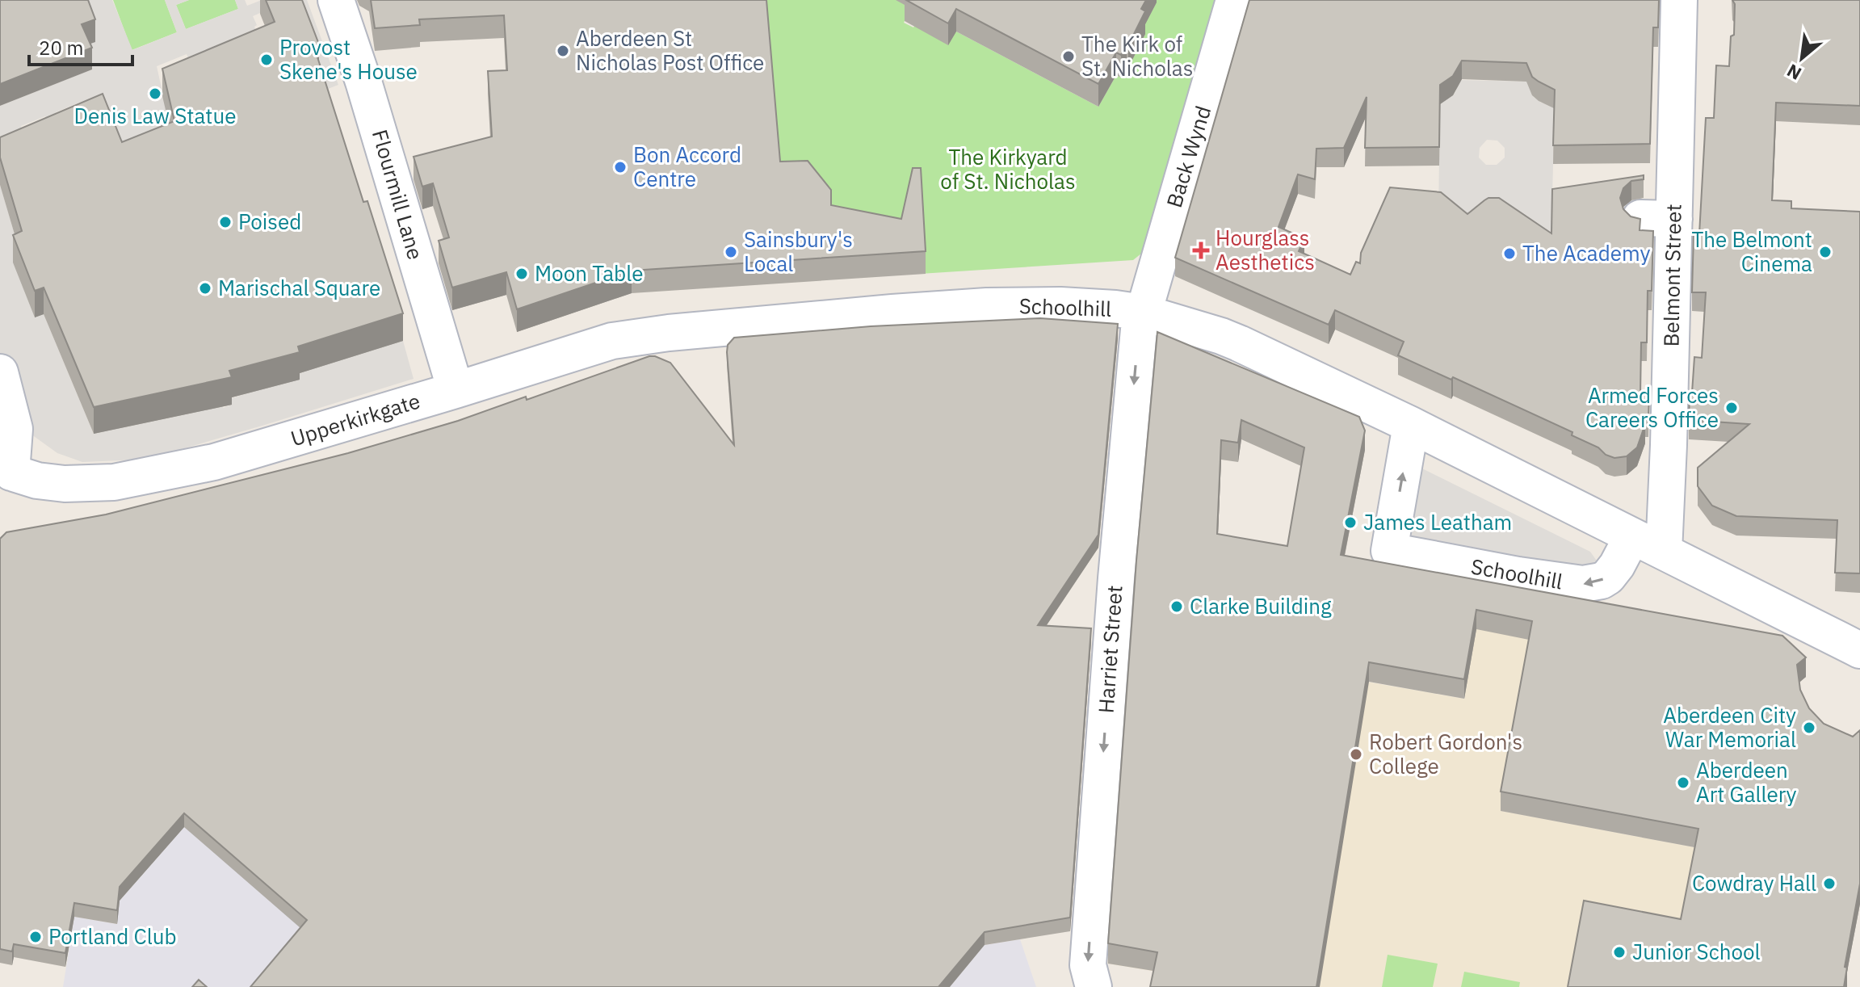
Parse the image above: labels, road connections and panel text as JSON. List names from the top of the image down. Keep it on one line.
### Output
{"streets":{"street":["Back Wynd","Flourmill Lane","Belmont Street","Schoolhill","Upperkirkgate","Harriet Street"]},"crossings":[["Back Wynd","Schoolhill"],["Back Wynd","Harriet Street"],["Flourmill Lane","Upperkirkgate"],["Belmont Street","Schoolhill"],["Schoolhill","Upperkirkgate"],["Schoolhill","Harriet Street"]],"one_way":["Harriet Street"],"parks":["The Kirkyard of St. Nicholas"],"places":{"other":["Aberdeen St Nicholas Post Office","The Kirk of St. Nicholas","Provost Skene's House","Denis Law Statue","Bon Accord Centre","Poised","Sainsbury's Local","The Belmont Cinema","The Academy","Moon Table","Marischal Square","Armed Forces Careers Office","James Leatham","Clarke Building","Aberdeen City War Memorial","Robert Gordon's College","Aberdeen Art Gallery","Cowdray Hall","Portland Club","Junior School"],"health":["Hourglass Aesthetics"]},"scale_bar":"20 m","north":"bottom left"}
